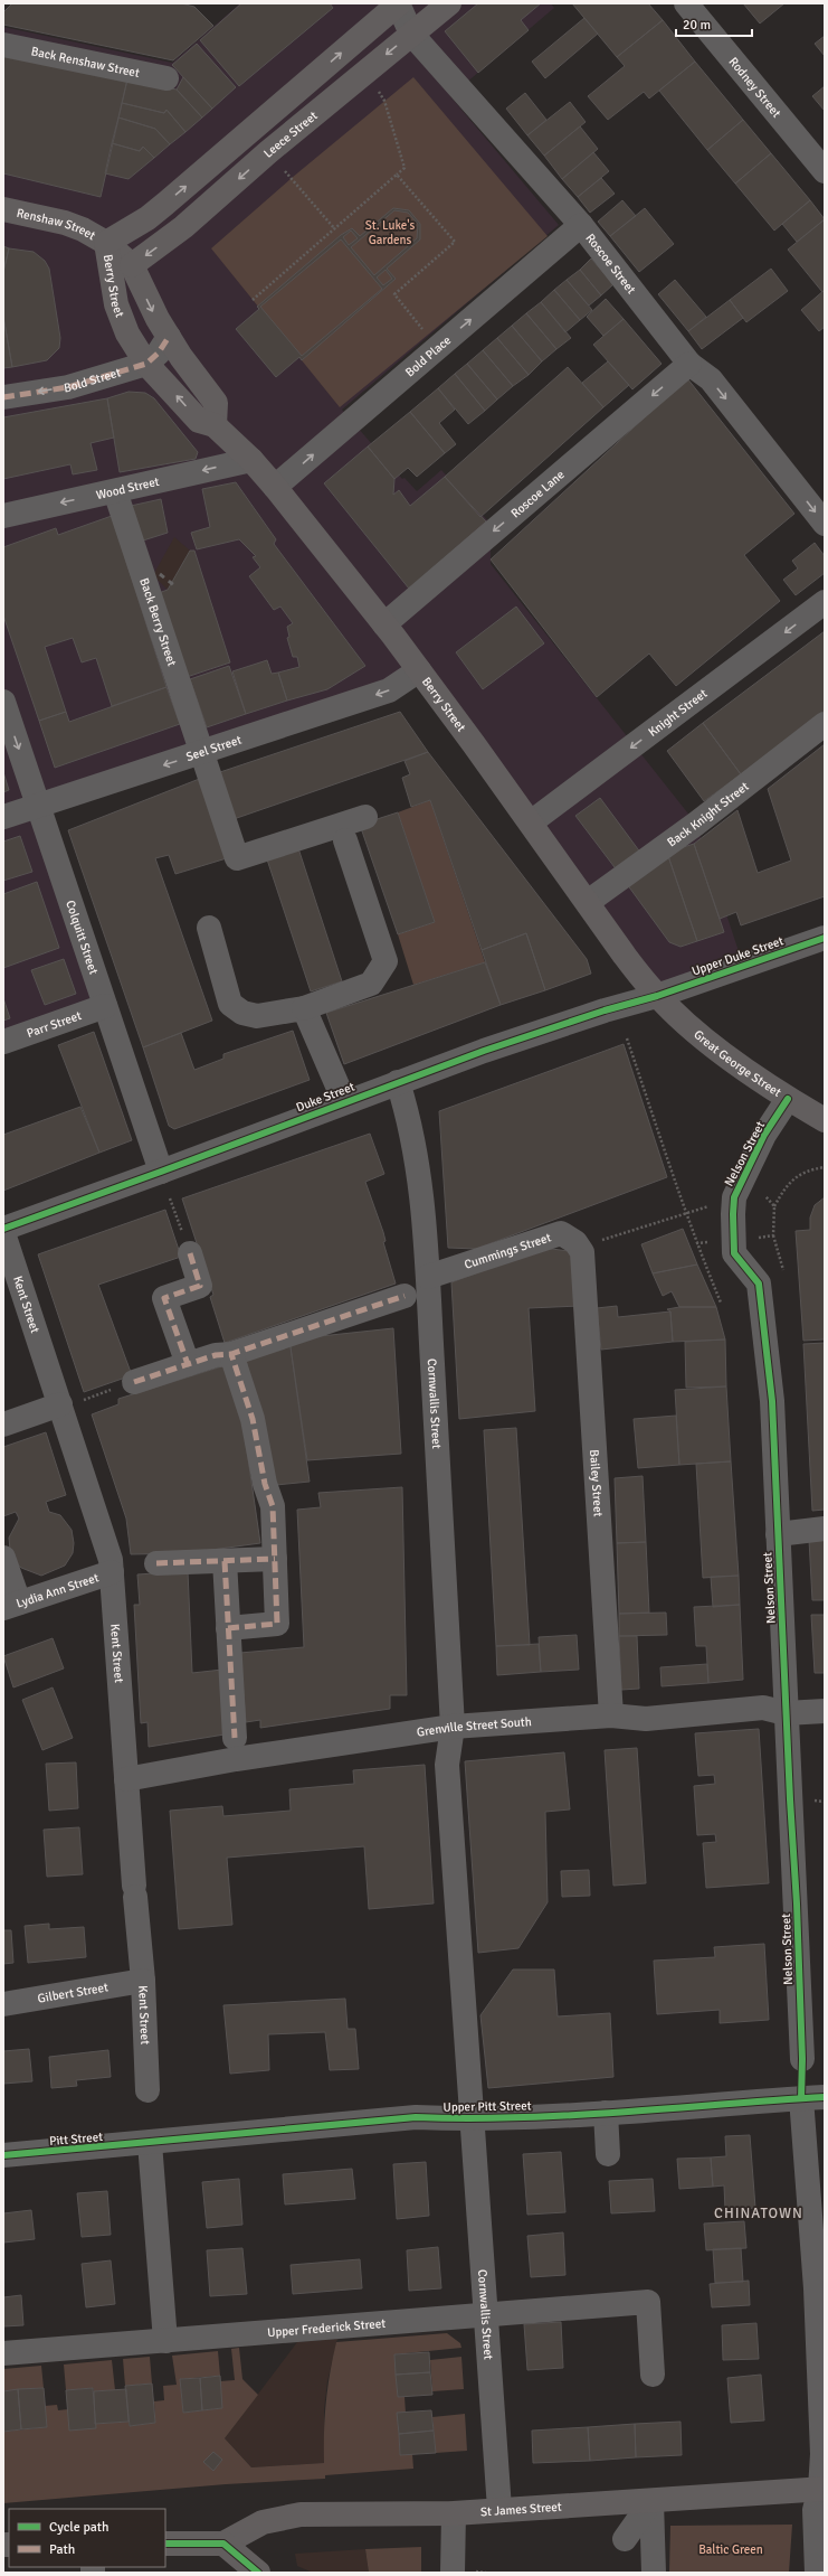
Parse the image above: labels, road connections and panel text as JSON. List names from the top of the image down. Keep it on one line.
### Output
{"streets":{"main road":["Leece Street","Renshaw Street","Berry Street","Great George Street","St James Street"],"street":["Back Renshaw Street","Rodney Street","Roscoe Street","Bold Place","Bold Street","Wood Street","Roscoe Lane","Back Berry Street","Knight Street","Seel Street","Back Knight Street","Colquitt Street","Upper Duke Street","Parr Street","Duke Street","Nelson Street","Cummings Street","Kent Street","Cornwallis Street","Bailey Street","Lydia Ann Street","Grenville Street South","Gilbert Street","Upper Pitt Street","Pitt Street","Upper Frederick Street"]},"crossings":[["Leece Street","Roscoe Street"],["Leece Street","Berry Street"],["Renshaw Street","Berry Street"],["Roscoe Street","Bold Place"],["Roscoe Street","Roscoe Lane"],["Berry Street","Bold Place"],["Berry Street","Bold Street"],["Berry Street","Wood Street"],["Berry Street","Roscoe Lane"],["Berry Street","Knight Street"],["Berry Street","Seel Street"],["Berry Street","Back Knight Street"],["Berry Street","Upper Duke Street"],["Berry Street","Great George Street"],["Berry Street","Duke Street"],["Wood Street","Back Berry Street"],["Back Berry Street","Seel Street"],["Seel Street","Colquitt Street"],["Colquitt Street","Parr Street"],["Colquitt Street","Duke Street"],["Upper Duke Street","Great George Street"],["Upper Duke Street","Duke Street"],["Great George Street","Duke Street"],["Great George Street","Nelson Street"],["Duke Street","Cornwallis Street"],["Nelson Street","Grenville Street South"],["Cummings Street","Cornwallis Street"],["Cummings Street","Bailey Street"],["Kent Street","Lydia Ann Street"],["Kent Street","Grenville Street South"],["Kent Street","Gilbert Street"],["Cornwallis Street","Grenville Street South"],["Cornwallis Street","Upper Pitt Street"],["Cornwallis Street","Upper Frederick Street"],["Cornwallis Street","St James Street"],["Bailey Street","Grenville Street South"],["Upper Pitt Street","Pitt Street"]],"one_way":["Bold Place","Bold Street","Wood Street","Roscoe Lane","Knight Street","Seel Street"],"districts":["CHINATOWN"],"parks":["St. Luke's Gardens","Baltic Green"],"legend":["Cycle path","Path"],"scale_bar":"20 m"}
